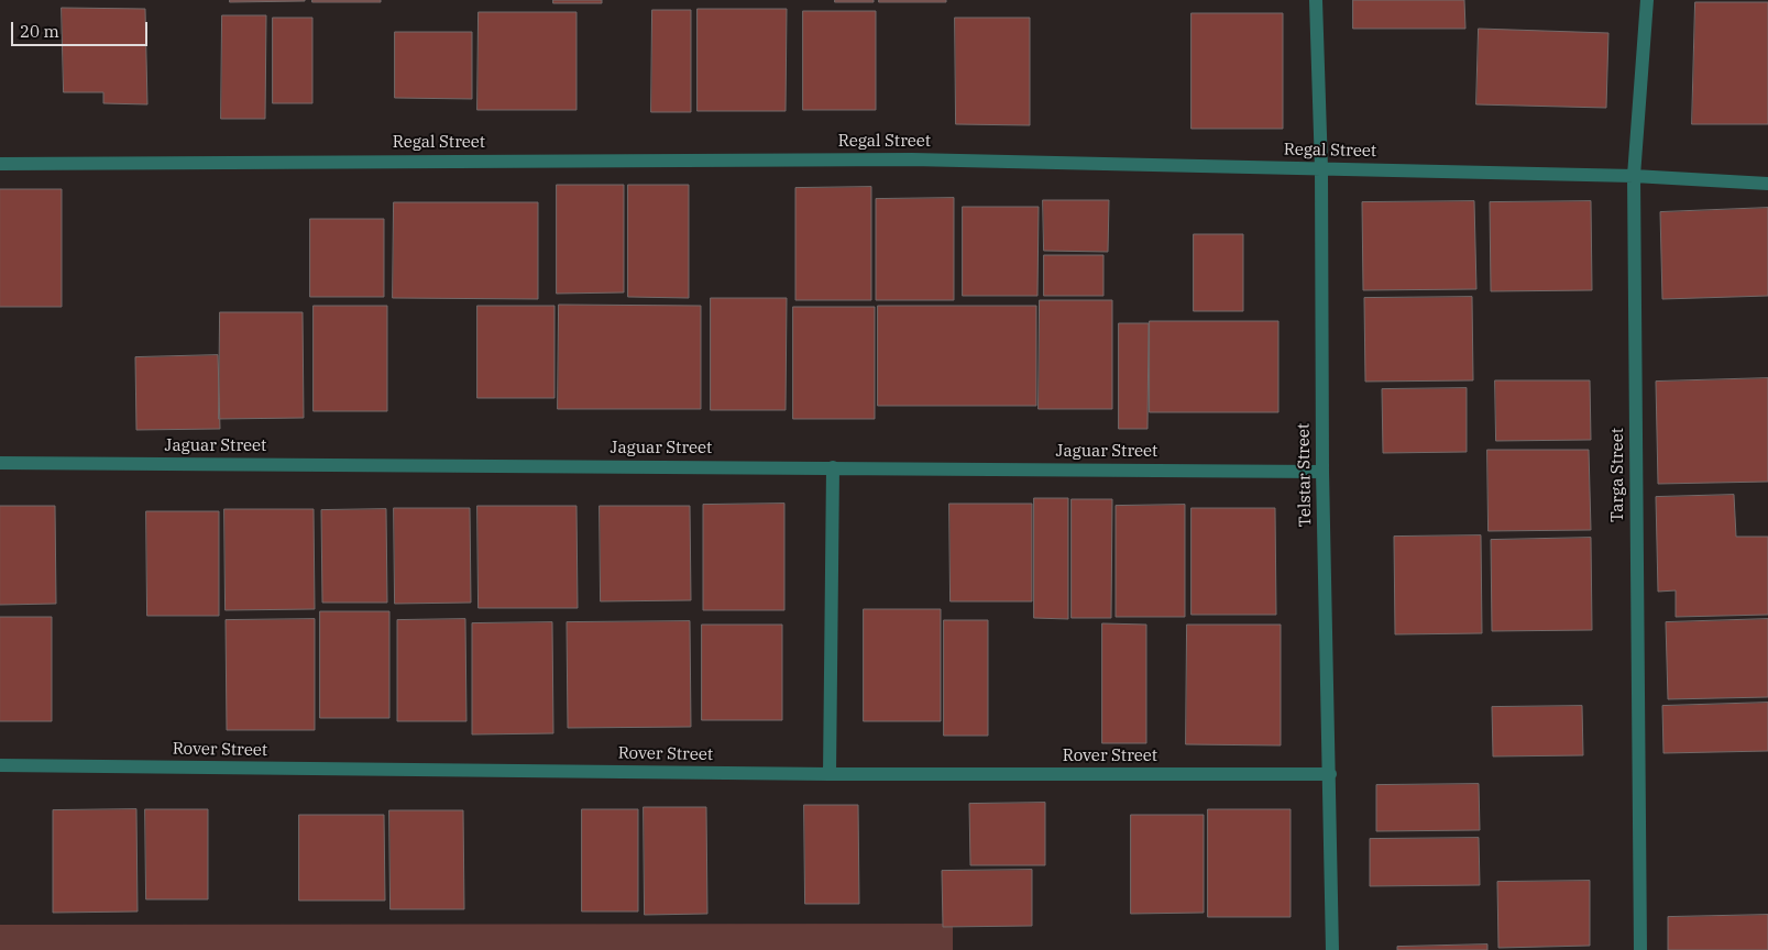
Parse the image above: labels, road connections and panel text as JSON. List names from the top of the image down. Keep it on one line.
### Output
{"streets":{"street":["Regal Street","Jaguar Street","Telstar Street","Targa Street","Rover Street"]},"crossings":[["Regal Street","Telstar Street"],["Regal Street","Targa Street"],["Jaguar Street","Telstar Street"],["Telstar Street","Rover Street"]],"scale_bar":"20 m"}
